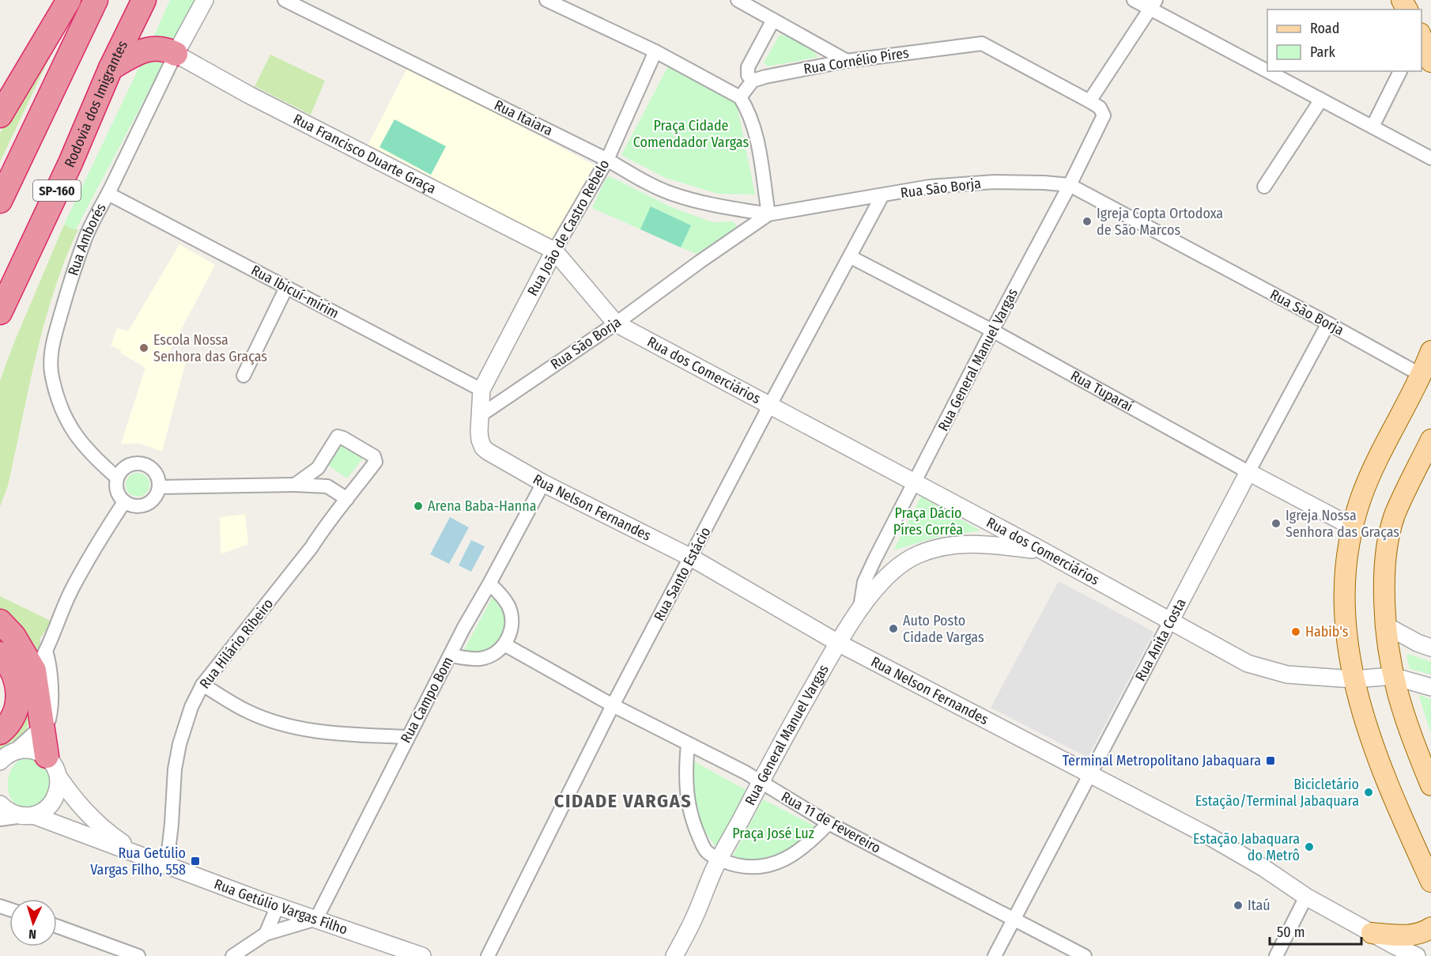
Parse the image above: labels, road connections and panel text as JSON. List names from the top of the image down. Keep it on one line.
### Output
{"streets":{"highway":["Rodovia dos Imigrantes","SP-160"],"street":["Rua Cornélio Pires","Rua Itaiara","Rua Francisco Duarte Graça","Rua São Borja","Rua João de Castro Rebelo","Rua Amborés","Rua Ibicuí-mirim","Rua General Manuel Vargas","Rua dos Comerciários","Rua Tuparaí","Rua Nelson Fernandes","Rua Santo Estácio","Rua Anita Costa","Rua Hilário Ribeiro","Rua Campo Bom","Rua 11 de Fevereiro","Rua Getúlio Vargas Filho"]},"crossings":[["Rua Cornélio Pires","Rua General Manuel Vargas"],["Rua Itaiara","Rua São Borja"],["Rua Itaiara","Rua João de Castro Rebelo"],["Rua Francisco Duarte Graça","Rua João de Castro Rebelo"],["Rua Francisco Duarte Graça","Rua Amborés"],["Rua Francisco Duarte Graça","Rua dos Comerciários"],["Rua São Borja","Rua João de Castro Rebelo"],["Rua São Borja","Rua Ibicuí-mirim"],["Rua São Borja","Rua General Manuel Vargas"],["Rua São Borja","Rua dos Comerciários"],["Rua São Borja","Rua Nelson Fernandes"],["Rua São Borja","Rua Santo Estácio"],["Rua São Borja","Rua Anita Costa"],["Rua João de Castro Rebelo","Rua Ibicuí-mirim"],["Rua João de Castro Rebelo","Rua dos Comerciários"],["Rua João de Castro Rebelo","Rua Nelson Fernandes"],["Rua Amborés","Rua Ibicuí-mirim"],["Rua Ibicuí-mirim","Rua Nelson Fernandes"],["Rua General Manuel Vargas","Rua dos Comerciários"],["Rua General Manuel Vargas","Rua Tuparaí"],["Rua General Manuel Vargas","Rua Nelson Fernandes"],["Rua General Manuel Vargas","Rua 11 de Fevereiro"],["Rua dos Comerciários","Rua Santo Estácio"],["Rua dos Comerciários","Rua Anita Costa"],["Rua Tuparaí","Rua Santo Estácio"],["Rua Tuparaí","Rua Anita Costa"],["Rua Nelson Fernandes","Rua Santo Estácio"],["Rua Nelson Fernandes","Rua Anita Costa"],["Rua Nelson Fernandes","Rua Campo Bom"],["Rua Santo Estácio","Rua 11 de Fevereiro"],["Rua Anita Costa","Rua 11 de Fevereiro"],["Rua Hilário Ribeiro","Rua Getúlio Vargas Filho"],["Rua Campo Bom","Rua Getúlio Vargas Filho"]],"districts":["CIDADE VARGAS"],"parks":["Praça Cidade Comendador Vargas","Praça Dácio Píres Corrêa","Praça José Luz"],"places":{"other":["Igreja Copta Ortodoxa de São Marcos","Escola Nossa Senhora das Graças","Arena Baba-Hanna","Igreja Nossa Senhora das Graças","Auto Posto Cidade Vargas","Habib's","Bicicletário Estação/Terminal Jabaquara","Estação Jabaquara do Metrô","Itaú"],"transit":["Terminal Metropolitano Jabaquara","Rua Getúlio Vargas Filho, 558"]},"legend":["Road","Park"],"scale_bar":"50 m","north":"bottom"}
